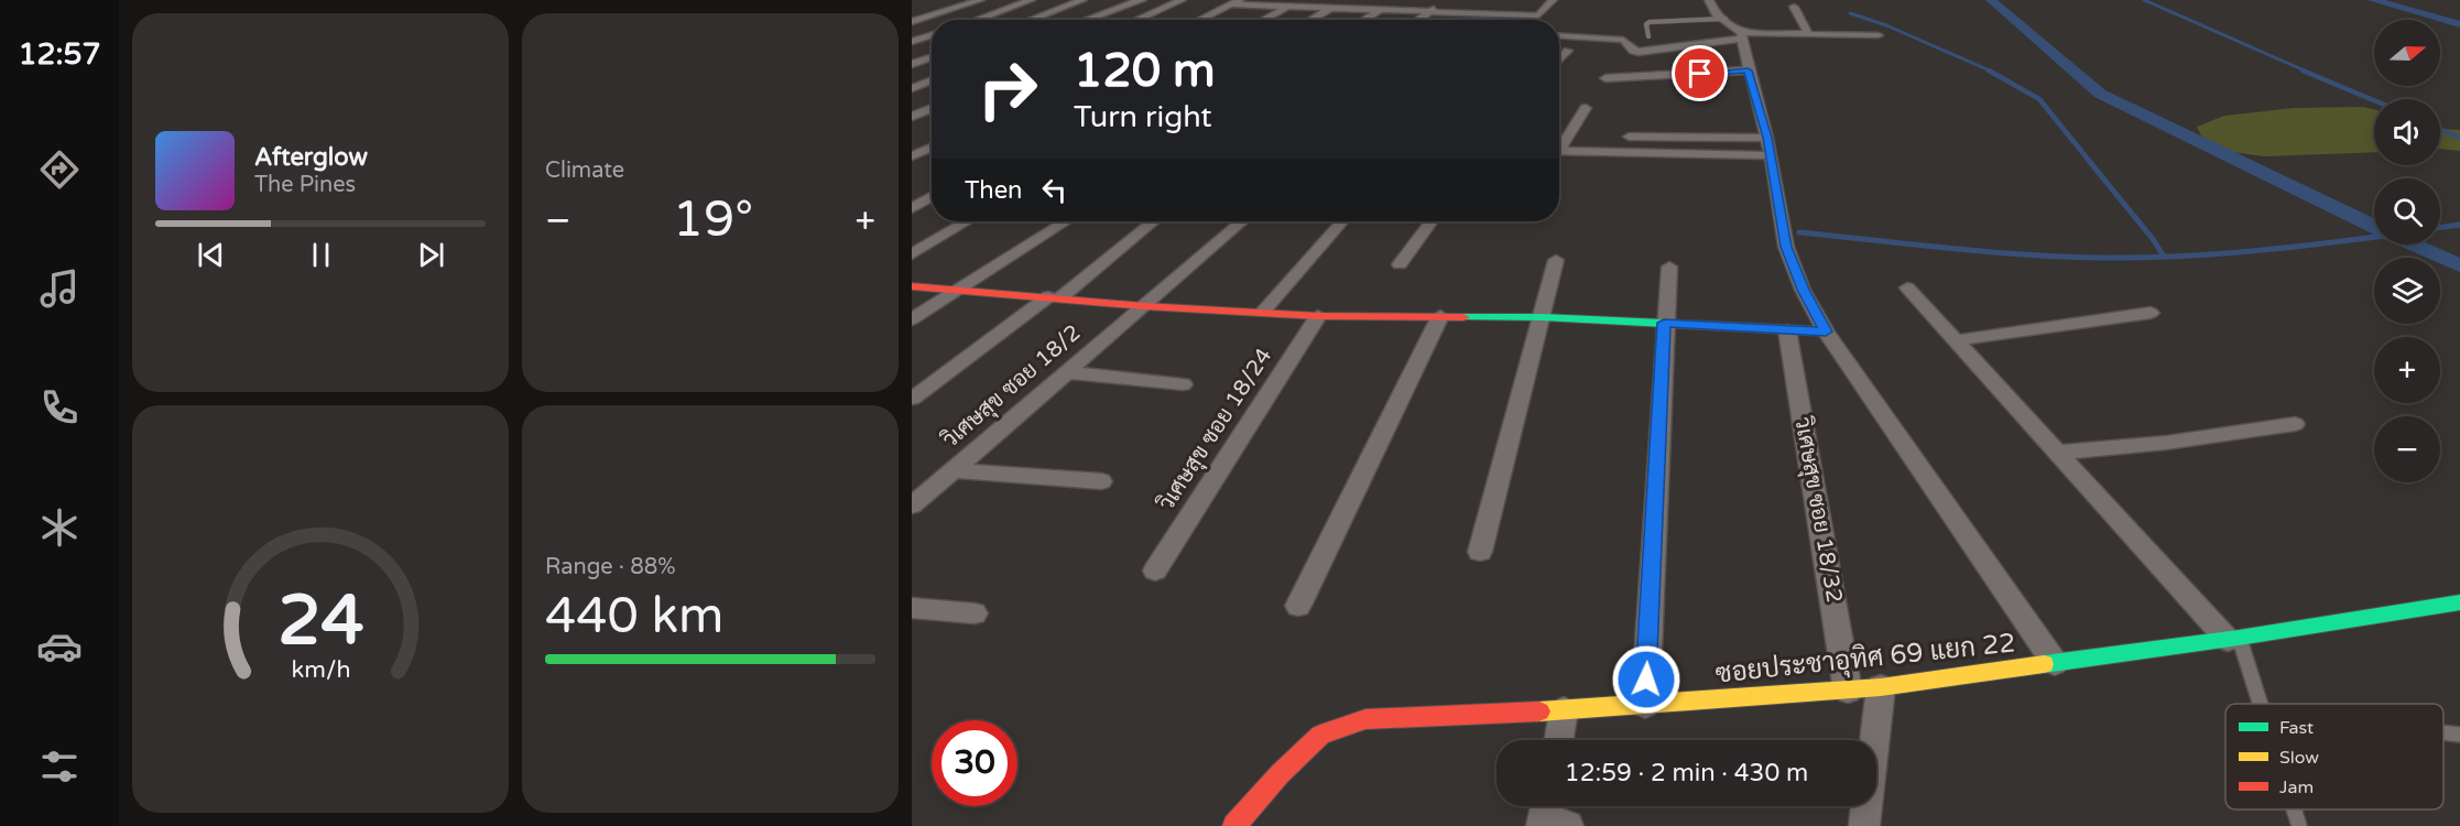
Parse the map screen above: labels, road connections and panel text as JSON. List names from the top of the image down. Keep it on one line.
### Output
{"streets":{"street":["วิเศษสุข ซอย 18/2","วิเศษสุข ซอย 18/24","วิเศษสุข ซอย 18/32","ซอยประชาอุทิศ 69 แยก 22"]},"crossings":[["วิเศษสุข ซอย 18/32","ซอยประชาอุทิศ 69 แยก 22"]],"legend":["Fast","Slow","Jam"],"north":"right","page":{"tabs":"12:57","tile":["Climate",["Range · 88%","440 km"]],"map_buttons":["+","−"],"turn":["120 m","Turn right"],"song":["Afterglow","The Pines"],"then":"Then","heat":["−","19°","+"],"limit":"30","trip":"12:59 · 2 min · 430 m","gauge":["24","km/h"]}}
